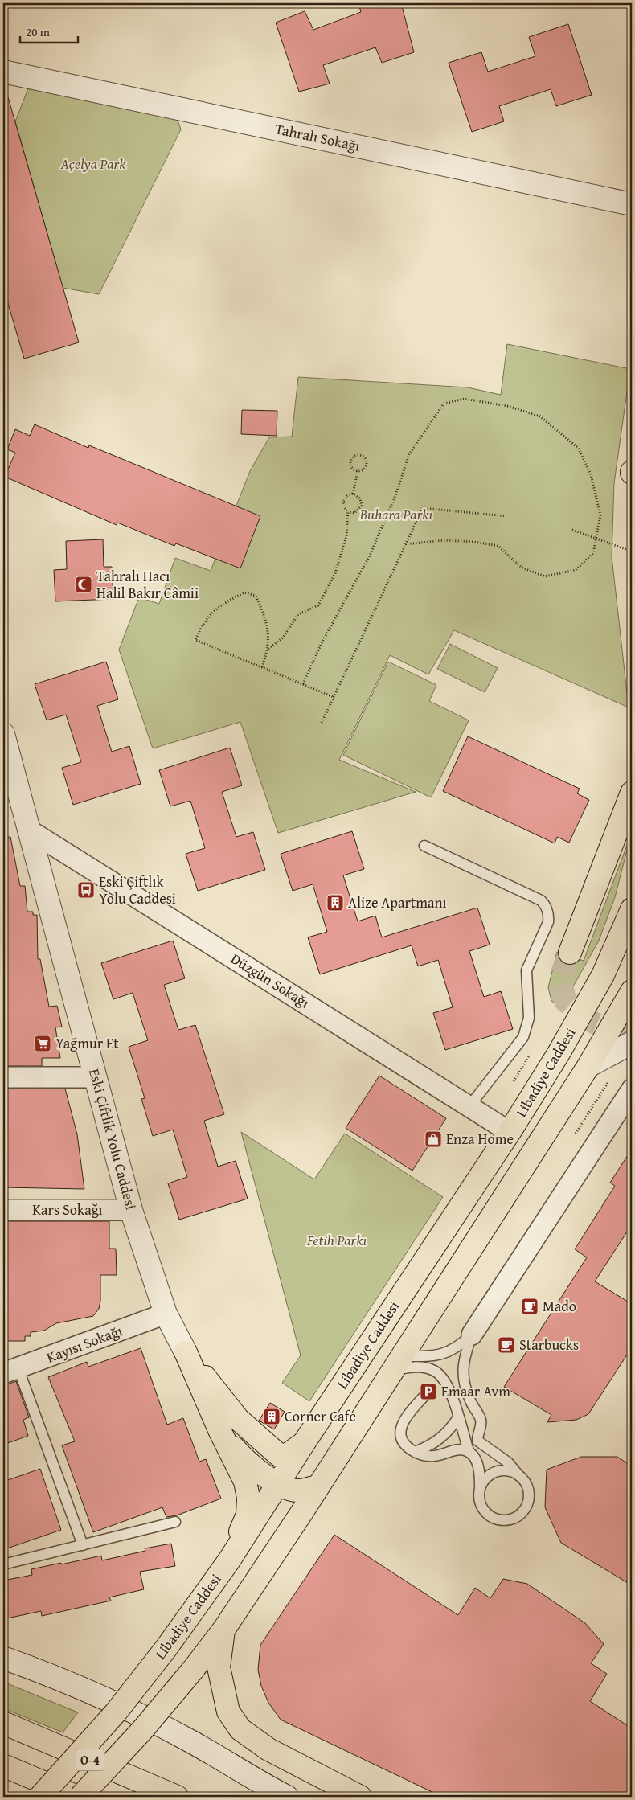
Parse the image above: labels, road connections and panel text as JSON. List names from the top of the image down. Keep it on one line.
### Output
{"streets":{"main road":["Libadiye Caddesi","O-4"],"street":["Tahralı Sokağı","Düzgün Sokağı","Eski Çiftlik Yolu Caddesi","Kars Sokağı","Kayısı Sokağı"]},"crossings":[["Düzgün Sokağı","Libadiye Caddesi"],["Düzgün Sokağı","Eski Çiftlik Yolu Caddesi"],["Eski Çiftlik Yolu Caddesi","Kars Sokağı"],["Eski Çiftlik Yolu Caddesi","Kayısı Sokağı"]],"parks":["Açelya Park","Buhara Parkı","Fetih Parkı"],"places":{"mosque":["Tahralı Hacı Halil Bakır Câmii"],"bus stop":["Eski Çiftlık Yolu Caddesi"],"building":["Alize Apartmanı","Corner Cafe"],"supermarket":["Yağmur Et"],"shop":["Enza Home"],"cafe":["Mado","Starbucks"],"parking":["Emaar Avm"]},"scale_bar":"20 m"}
